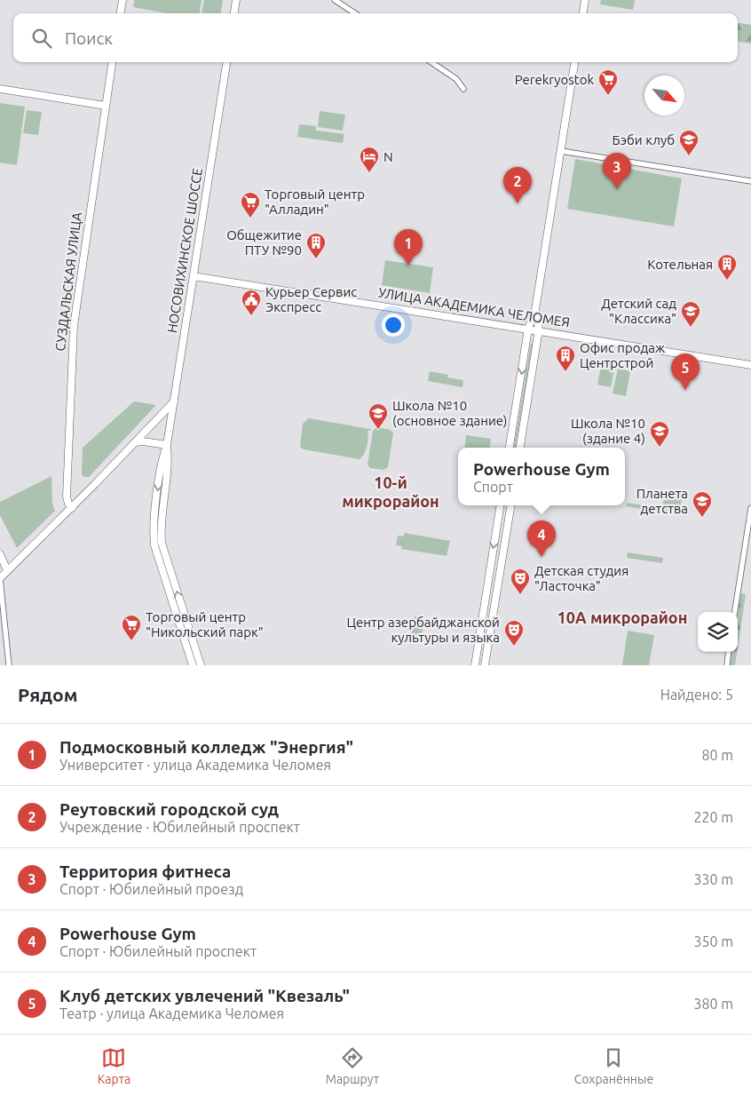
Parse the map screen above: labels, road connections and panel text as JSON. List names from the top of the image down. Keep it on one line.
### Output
{"streets":{"street":["НОСОВИХИНСКОЕ ШОССЕ","СУЗДАЛЬСКАЯ УЛИЦА","УЛИЦА АКАДЕМИКА ЧЕЛОМЕЯ"]},"crossings":[["НОСОВИХИНСКОЕ ШОССЕ","УЛИЦА АКАДЕМИКА ЧЕЛОМЕЯ"]],"districts":["10-й микрорайон","10А микрорайон"],"places":{"supermarket":["Perekryostok","Торговый центр \"Алладин\"","Торговый центр \"Никольский парк\""],"school or university":["Бэби клуб","Детский сад \"Классика\"","Школа №10 (основное здание)","Школа №10 (здание 4)","Планета детства"],"hotel":["N"],"building":["Общежитие ПТУ №90","Котельная","Офис продаж Центрстрой"],"public building":["Курьер Сервис Экспресс"],"theatre":["Детская студия \"Ласточка\"","Центр азербайджанской культуры и языка"]},"north":"bottom right","page":{"search":"Поиск","pins":["3","2","1","5","4"],"popup":["Powerhouse Gym","Спорт"],"heading":["Рядом","Найдено: 5"],"list":[{"mark":"1","name":"Подмосковный колледж \"Энергия\"","note":"Университет · улица Академика Челомея","value":"80 m"},{"mark":"2","name":"Реутовский городской суд","note":"Учреждение · Юбилейный проспект","value":"220 m"},{"mark":"3","name":"Территория фитнеса","note":"Спорт · Юбилейный проезд","value":"330 m"},{"mark":"4","name":"Powerhouse Gym","note":"Спорт · Юбилейный проспект","value":"350 m"},{"mark":"5","name":"Клуб детских увлечений \"Квезаль\"","note":"Театр · улица Академика Челомея","value":"380 m"}],"nav":["Карта","Маршрут","Сохранённые"]}}
